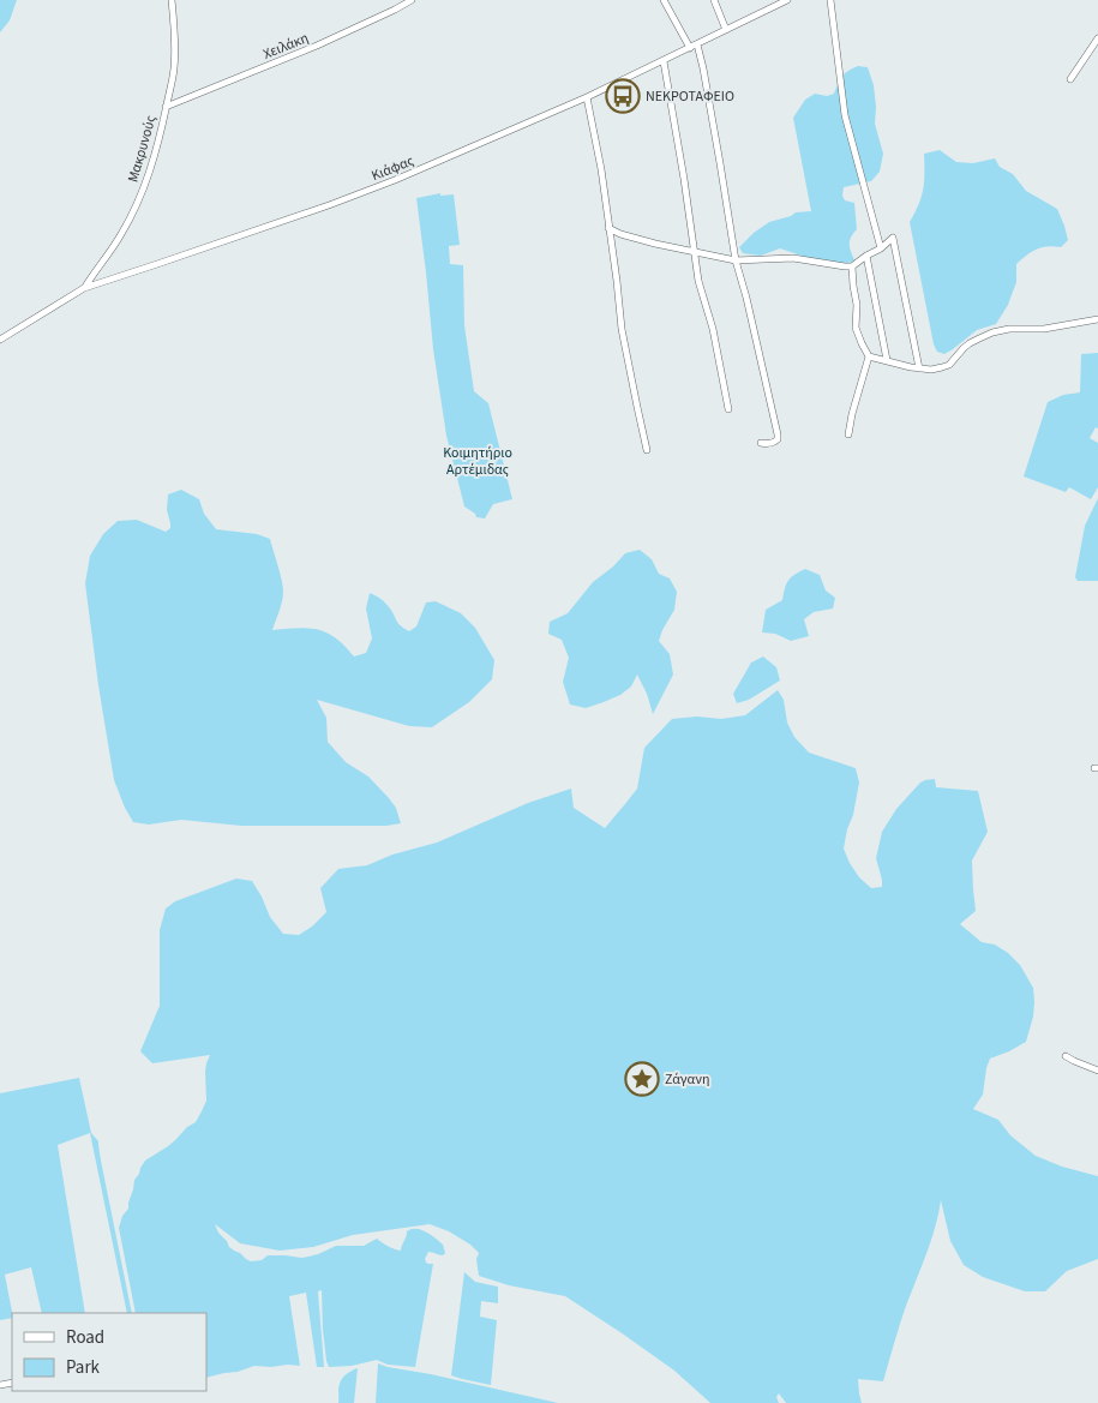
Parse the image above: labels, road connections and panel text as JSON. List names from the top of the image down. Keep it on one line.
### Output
{"streets":{"street":["Χειλάκη","Μακρυνούς","Κιάφας"]},"crossings":[["Χειλάκη","Μακρυνούς"],["Μακρυνούς","Κιάφας"]],"parks":["Κοιμητήριο Αρτέμιδας"],"places":{"bus stop":["ΝΕΚΡΟΤΑΦΕΙΟ"],"place":["Ζάγανη"]},"legend":["Road","Park"]}
